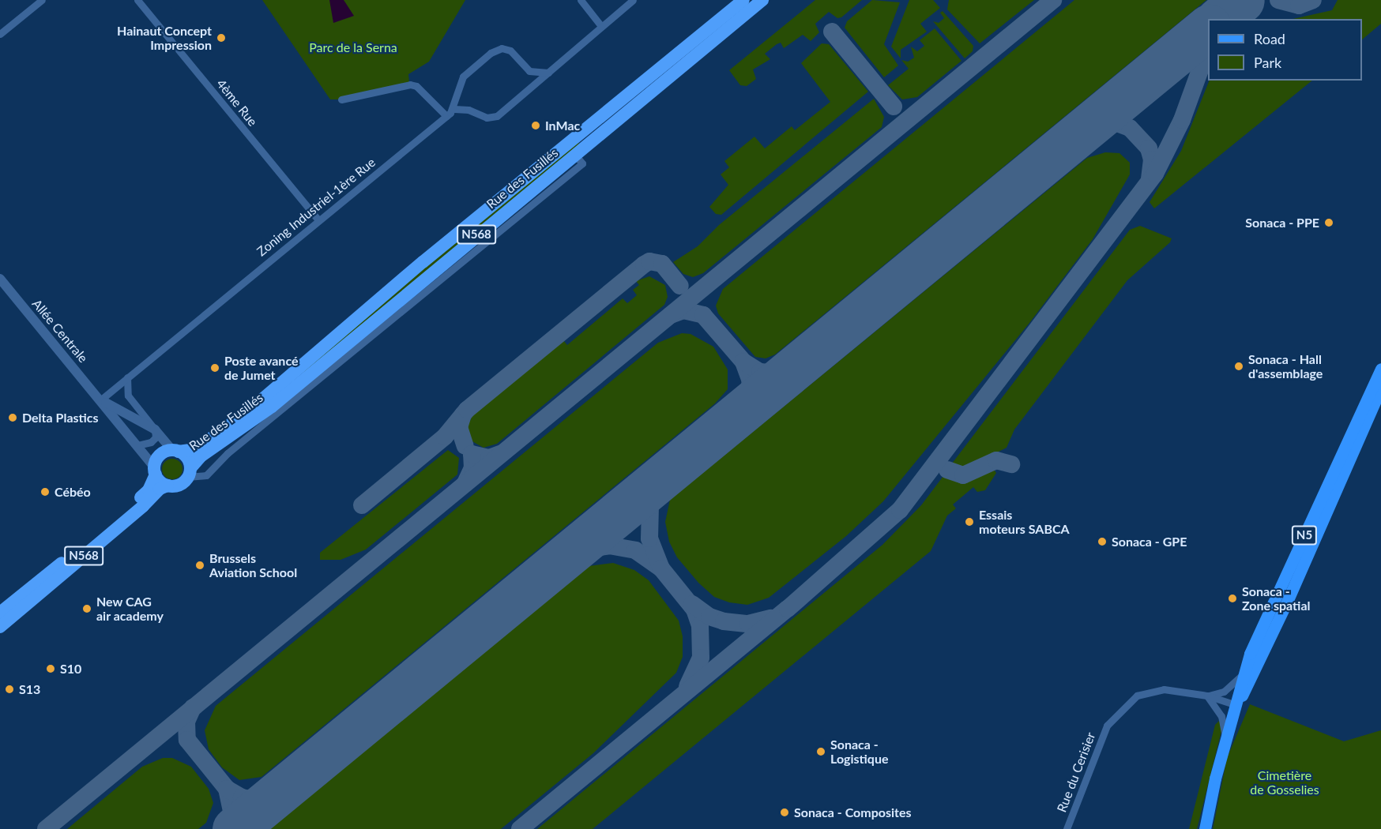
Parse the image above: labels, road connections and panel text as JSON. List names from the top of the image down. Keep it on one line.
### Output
{"streets":{"highway":["Rue des Fusillés","N568"],"main road":["N5"],"street":["4ème Rue","Zoning Industriel-1ère Rue","Allée Centrale","Rue du Cerisier"]},"crossings":[["4ème Rue","Zoning Industriel-1ère Rue"],["Rue des Fusillés","N568"],["Rue des Fusillés","Allée Centrale"],["Zoning Industriel-1ère Rue","Allée Centrale"],["N568","Allée Centrale"],["N5","Rue du Cerisier"]],"parks":["Parc de la Serna","Cimetière de Gosselies"],"places":["Hainaut Concept Impression","InMac","Sonaca - PPE","Sonaca - Hall d'assemblage","Poste avancé de Jumet","Delta Plastics","Cébéo","Essais moteurs SABCA","Sonaca - GPE","Brussels Aviation School","Sonaca - Zone spatial","New CAG air academy","S10","S13","Sonaca - Logistique","Sonaca - Composites"],"legend":["Road","Park"]}
